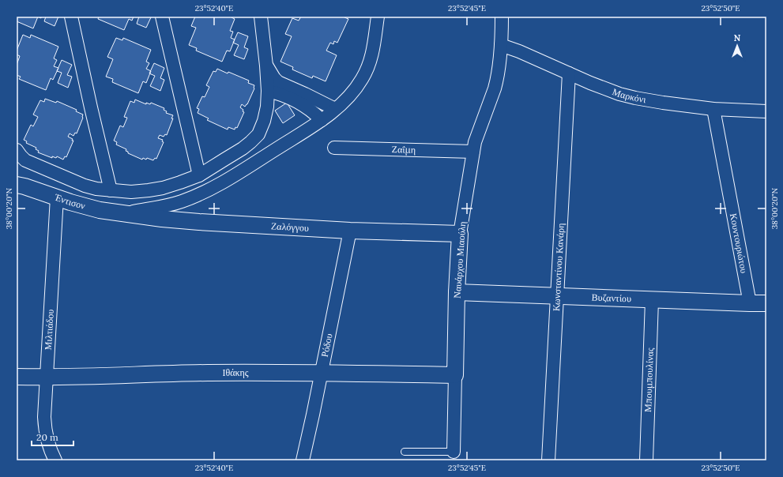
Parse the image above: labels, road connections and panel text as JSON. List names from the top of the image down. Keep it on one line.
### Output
{"streets":{"street":["Μαρκόνι","Ζαΐμη","Έντισον","Ζαλόγγου","Κουντουριώτου","Ναυάρχου Μιαούλη","Κωνσταντίνου Κανάρη","Βυζαντίου","Μιλτιάδου","Ρόδου","Ιθάκης","Μπουμπουλίνας"]},"crossings":[["Μαρκόνι","Κουντουριώτου"],["Μαρκόνι","Ναυάρχου Μιαούλη"],["Μαρκόνι","Κωνσταντίνου Κανάρη"],["Ζαΐμη","Ναυάρχου Μιαούλη"],["Έντισον","Ζαλόγγου"],["Έντισον","Μιλτιάδου"],["Ζαλόγγου","Ναυάρχου Μιαούλη"],["Ζαλόγγου","Ρόδου"],["Κουντουριώτου","Βυζαντίου"],["Ναυάρχου Μιαούλη","Βυζαντίου"],["Ναυάρχου Μιαούλη","Ιθάκης"],["Κωνσταντίνου Κανάρη","Βυζαντίου"],["Βυζαντίου","Μπουμπουλίνας"],["Μιλτιάδου","Ιθάκης"],["Ρόδου","Ιθάκης"]],"scale_bar":"20 m","north":"top","coordinates":["23°52'40\"E","23°52'45\"E","23°52'50\"E","38°00'20\"N"]}
